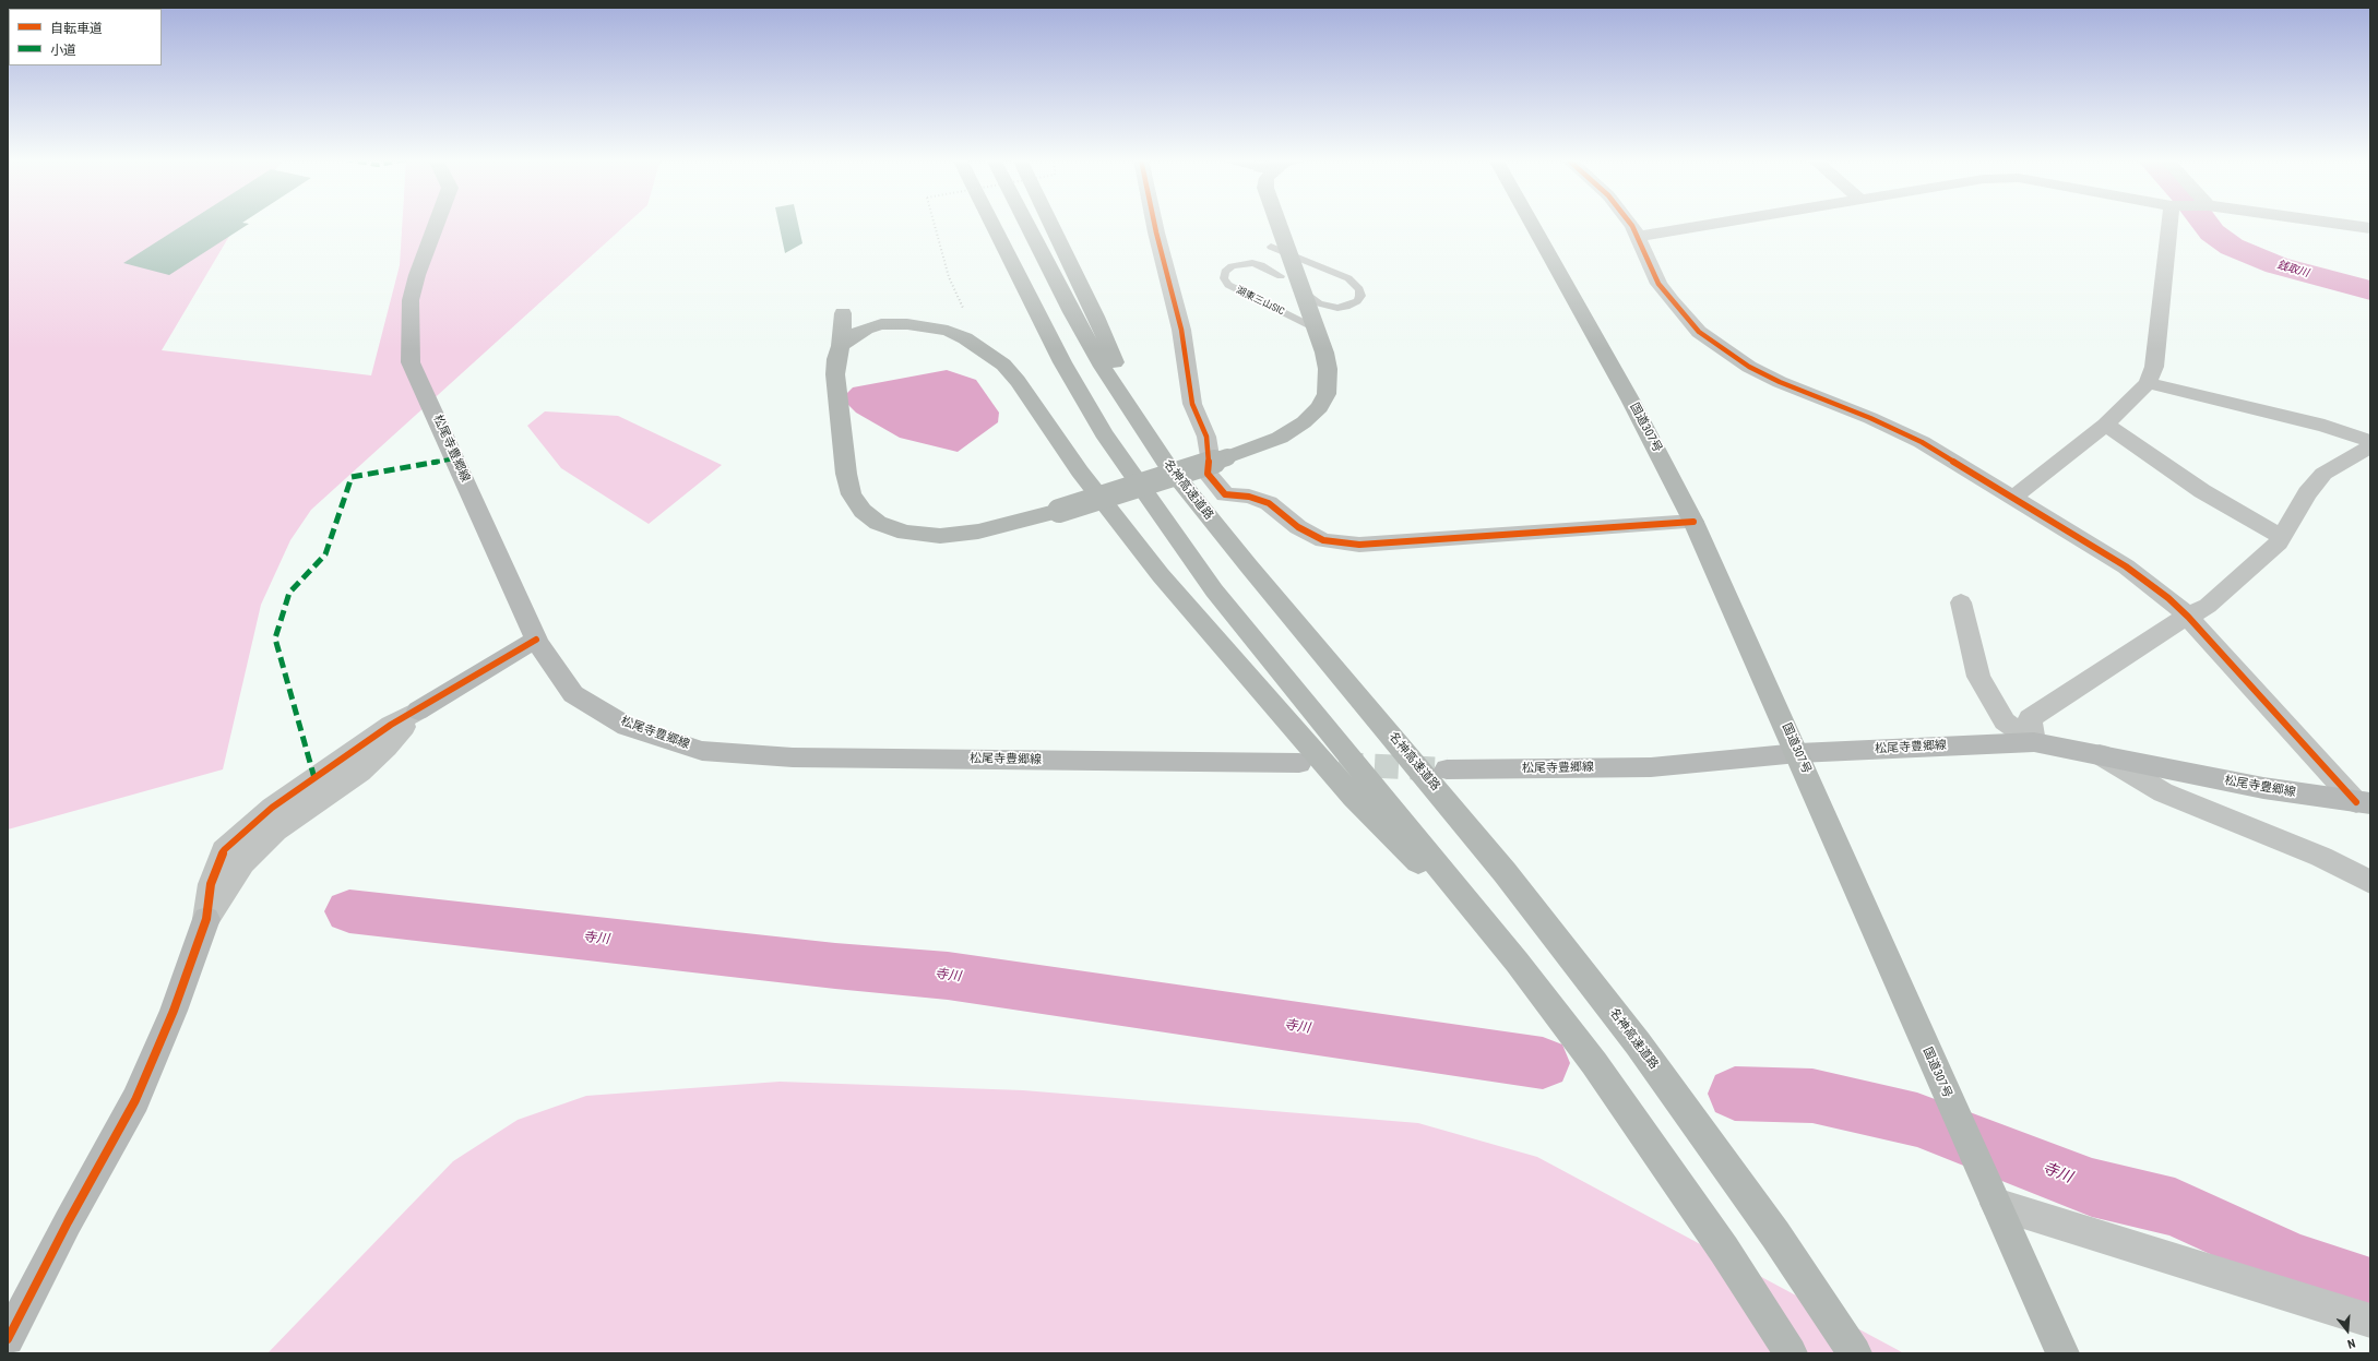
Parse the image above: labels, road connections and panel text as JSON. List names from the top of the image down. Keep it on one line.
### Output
{"streets":{"highway":["国道307号","名神高速道路"],"main road":["松尾寺豊郷線"],"lane":["湖東三山SIC"]},"crossings":[["国道307号","松尾寺豊郷線"]],"water":["銭取川","寺川"],"legend":["自転車道","小道"],"north":"bottom"}
